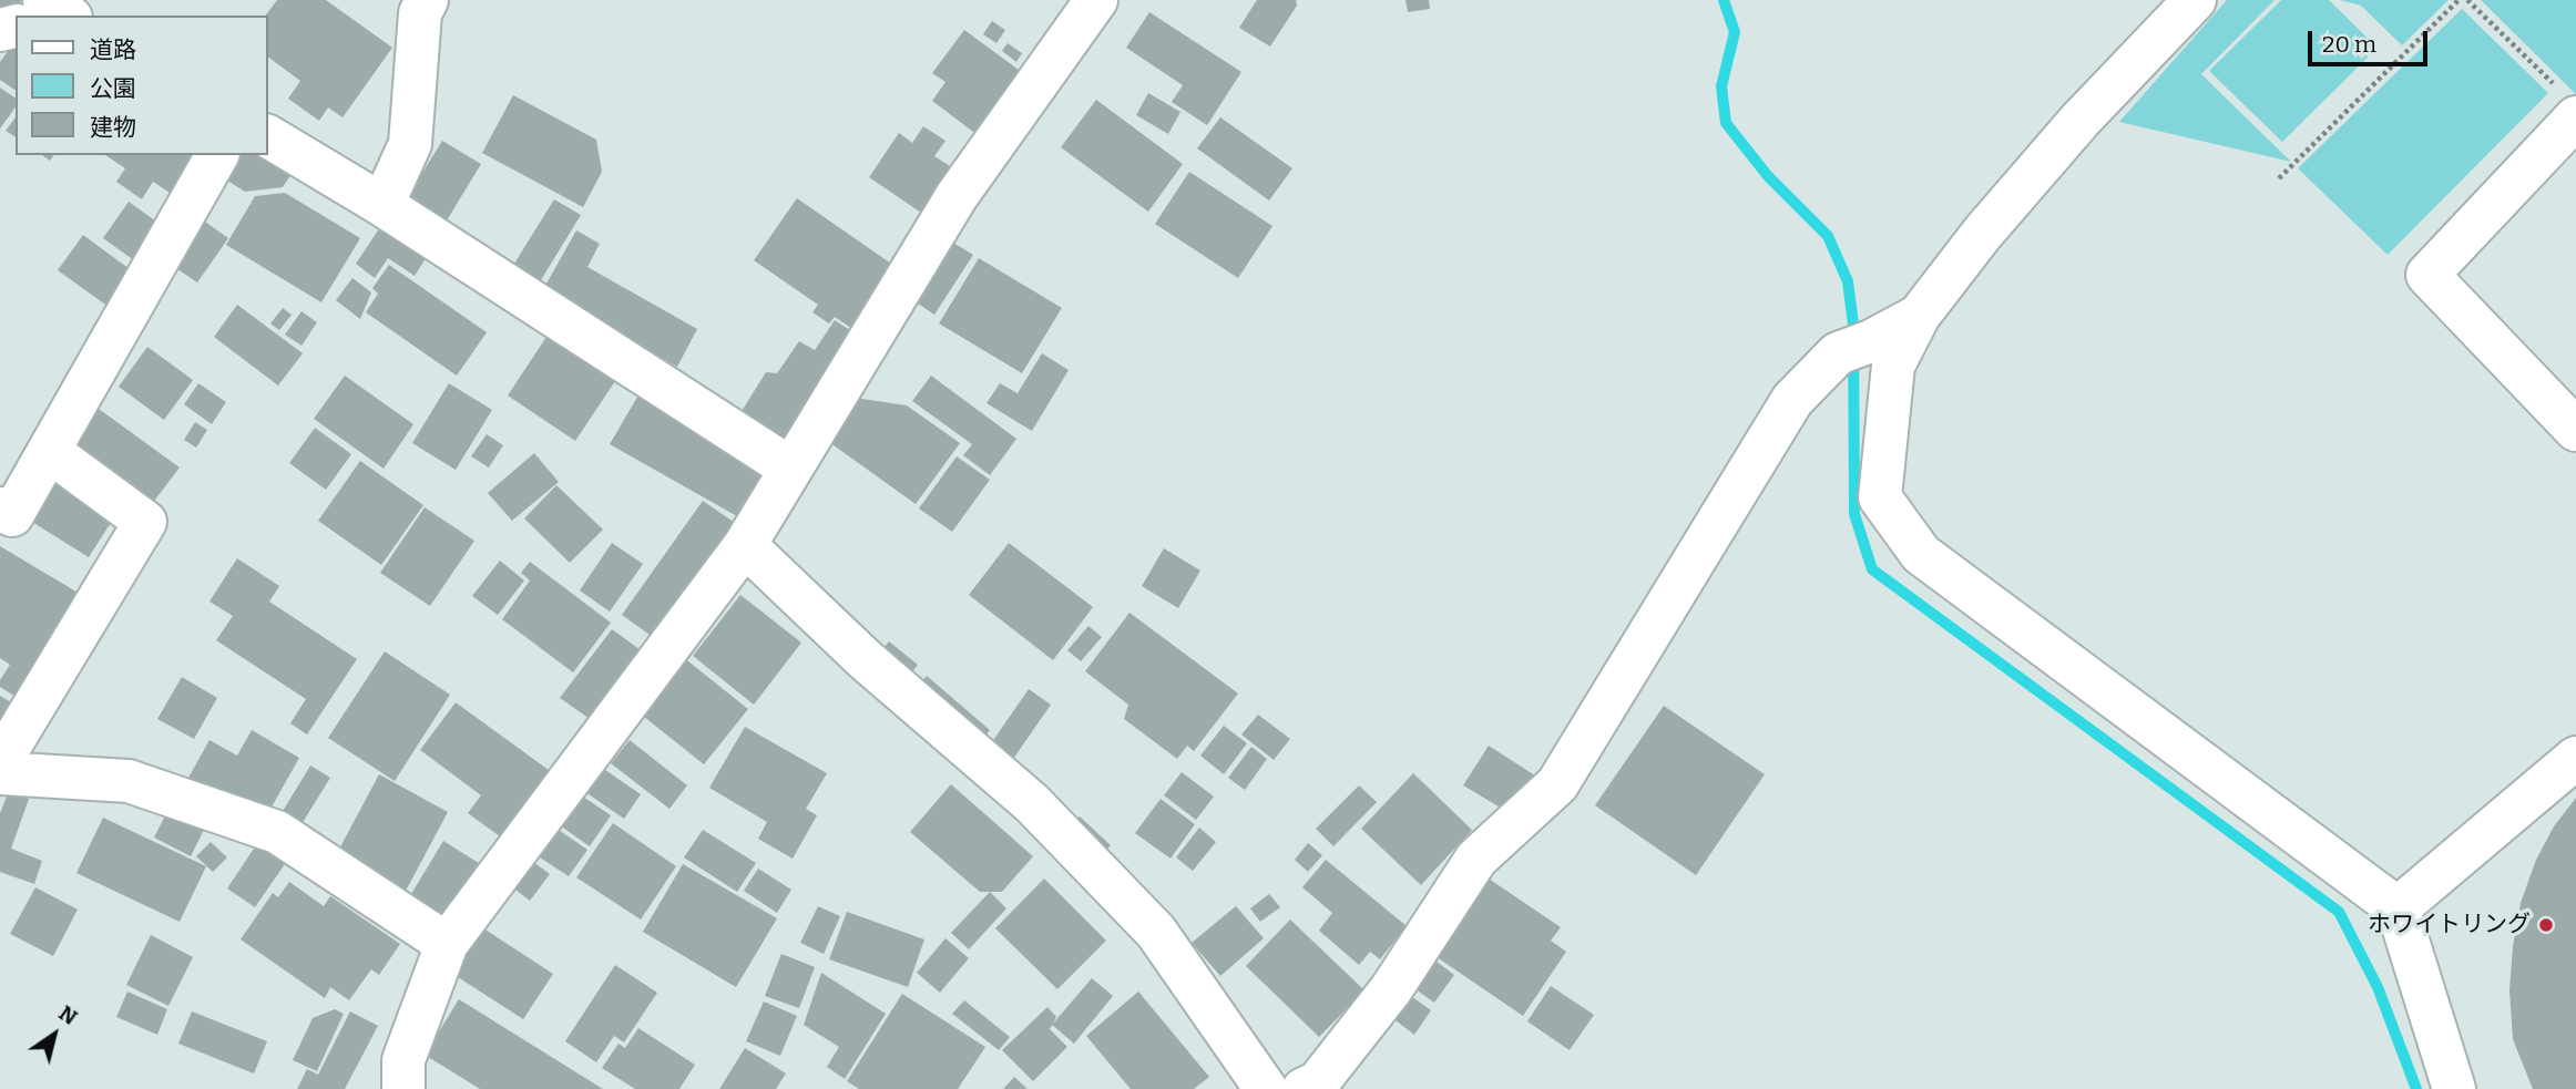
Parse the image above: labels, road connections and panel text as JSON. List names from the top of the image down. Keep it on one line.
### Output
{"places":["ホワイトリング"],"legend":["道路","公園","建物"],"scale_bar":"20 m","north":"top right"}
